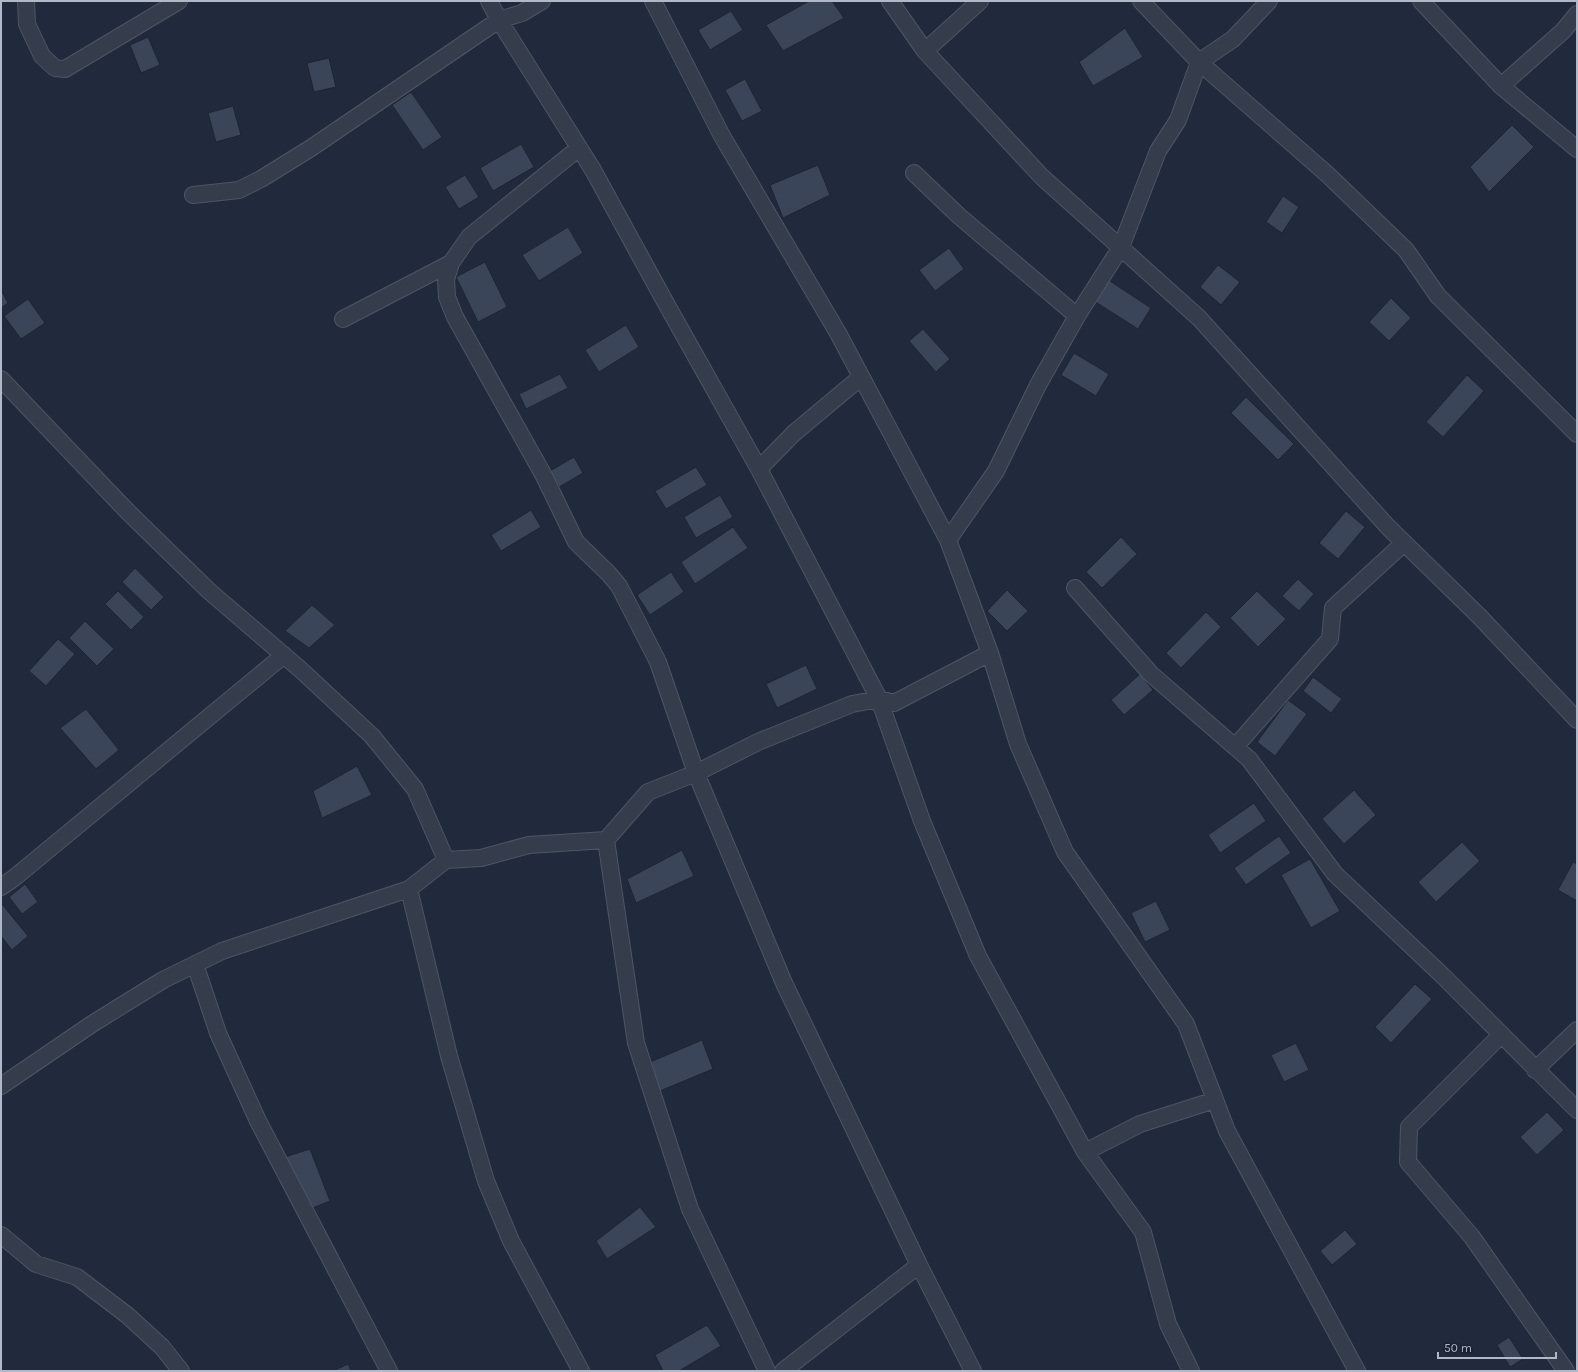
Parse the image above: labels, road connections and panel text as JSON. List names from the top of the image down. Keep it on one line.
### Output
{"scale_bar":"50 m"}
